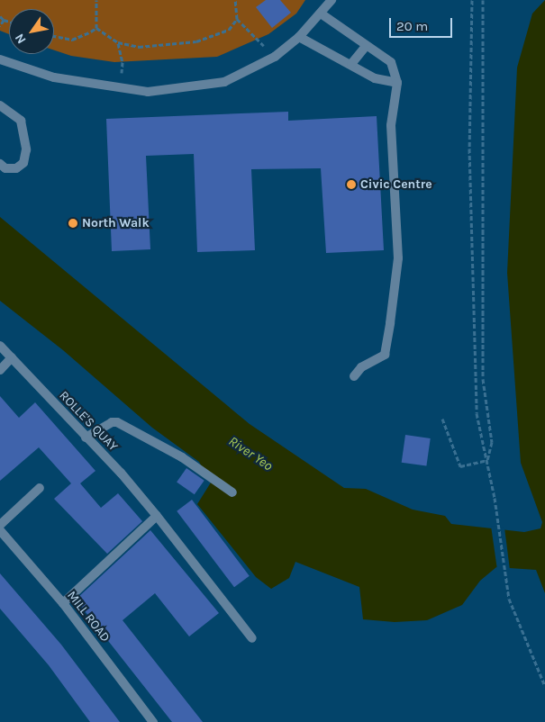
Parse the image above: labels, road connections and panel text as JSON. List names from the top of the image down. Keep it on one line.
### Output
{"streets":{"street":["ROLLE'S QUAY","MILL ROAD"]},"water":["River Yeo"],"places":["Civic Centre","North Walk"],"scale_bar":"20 m","north":"bottom left"}
